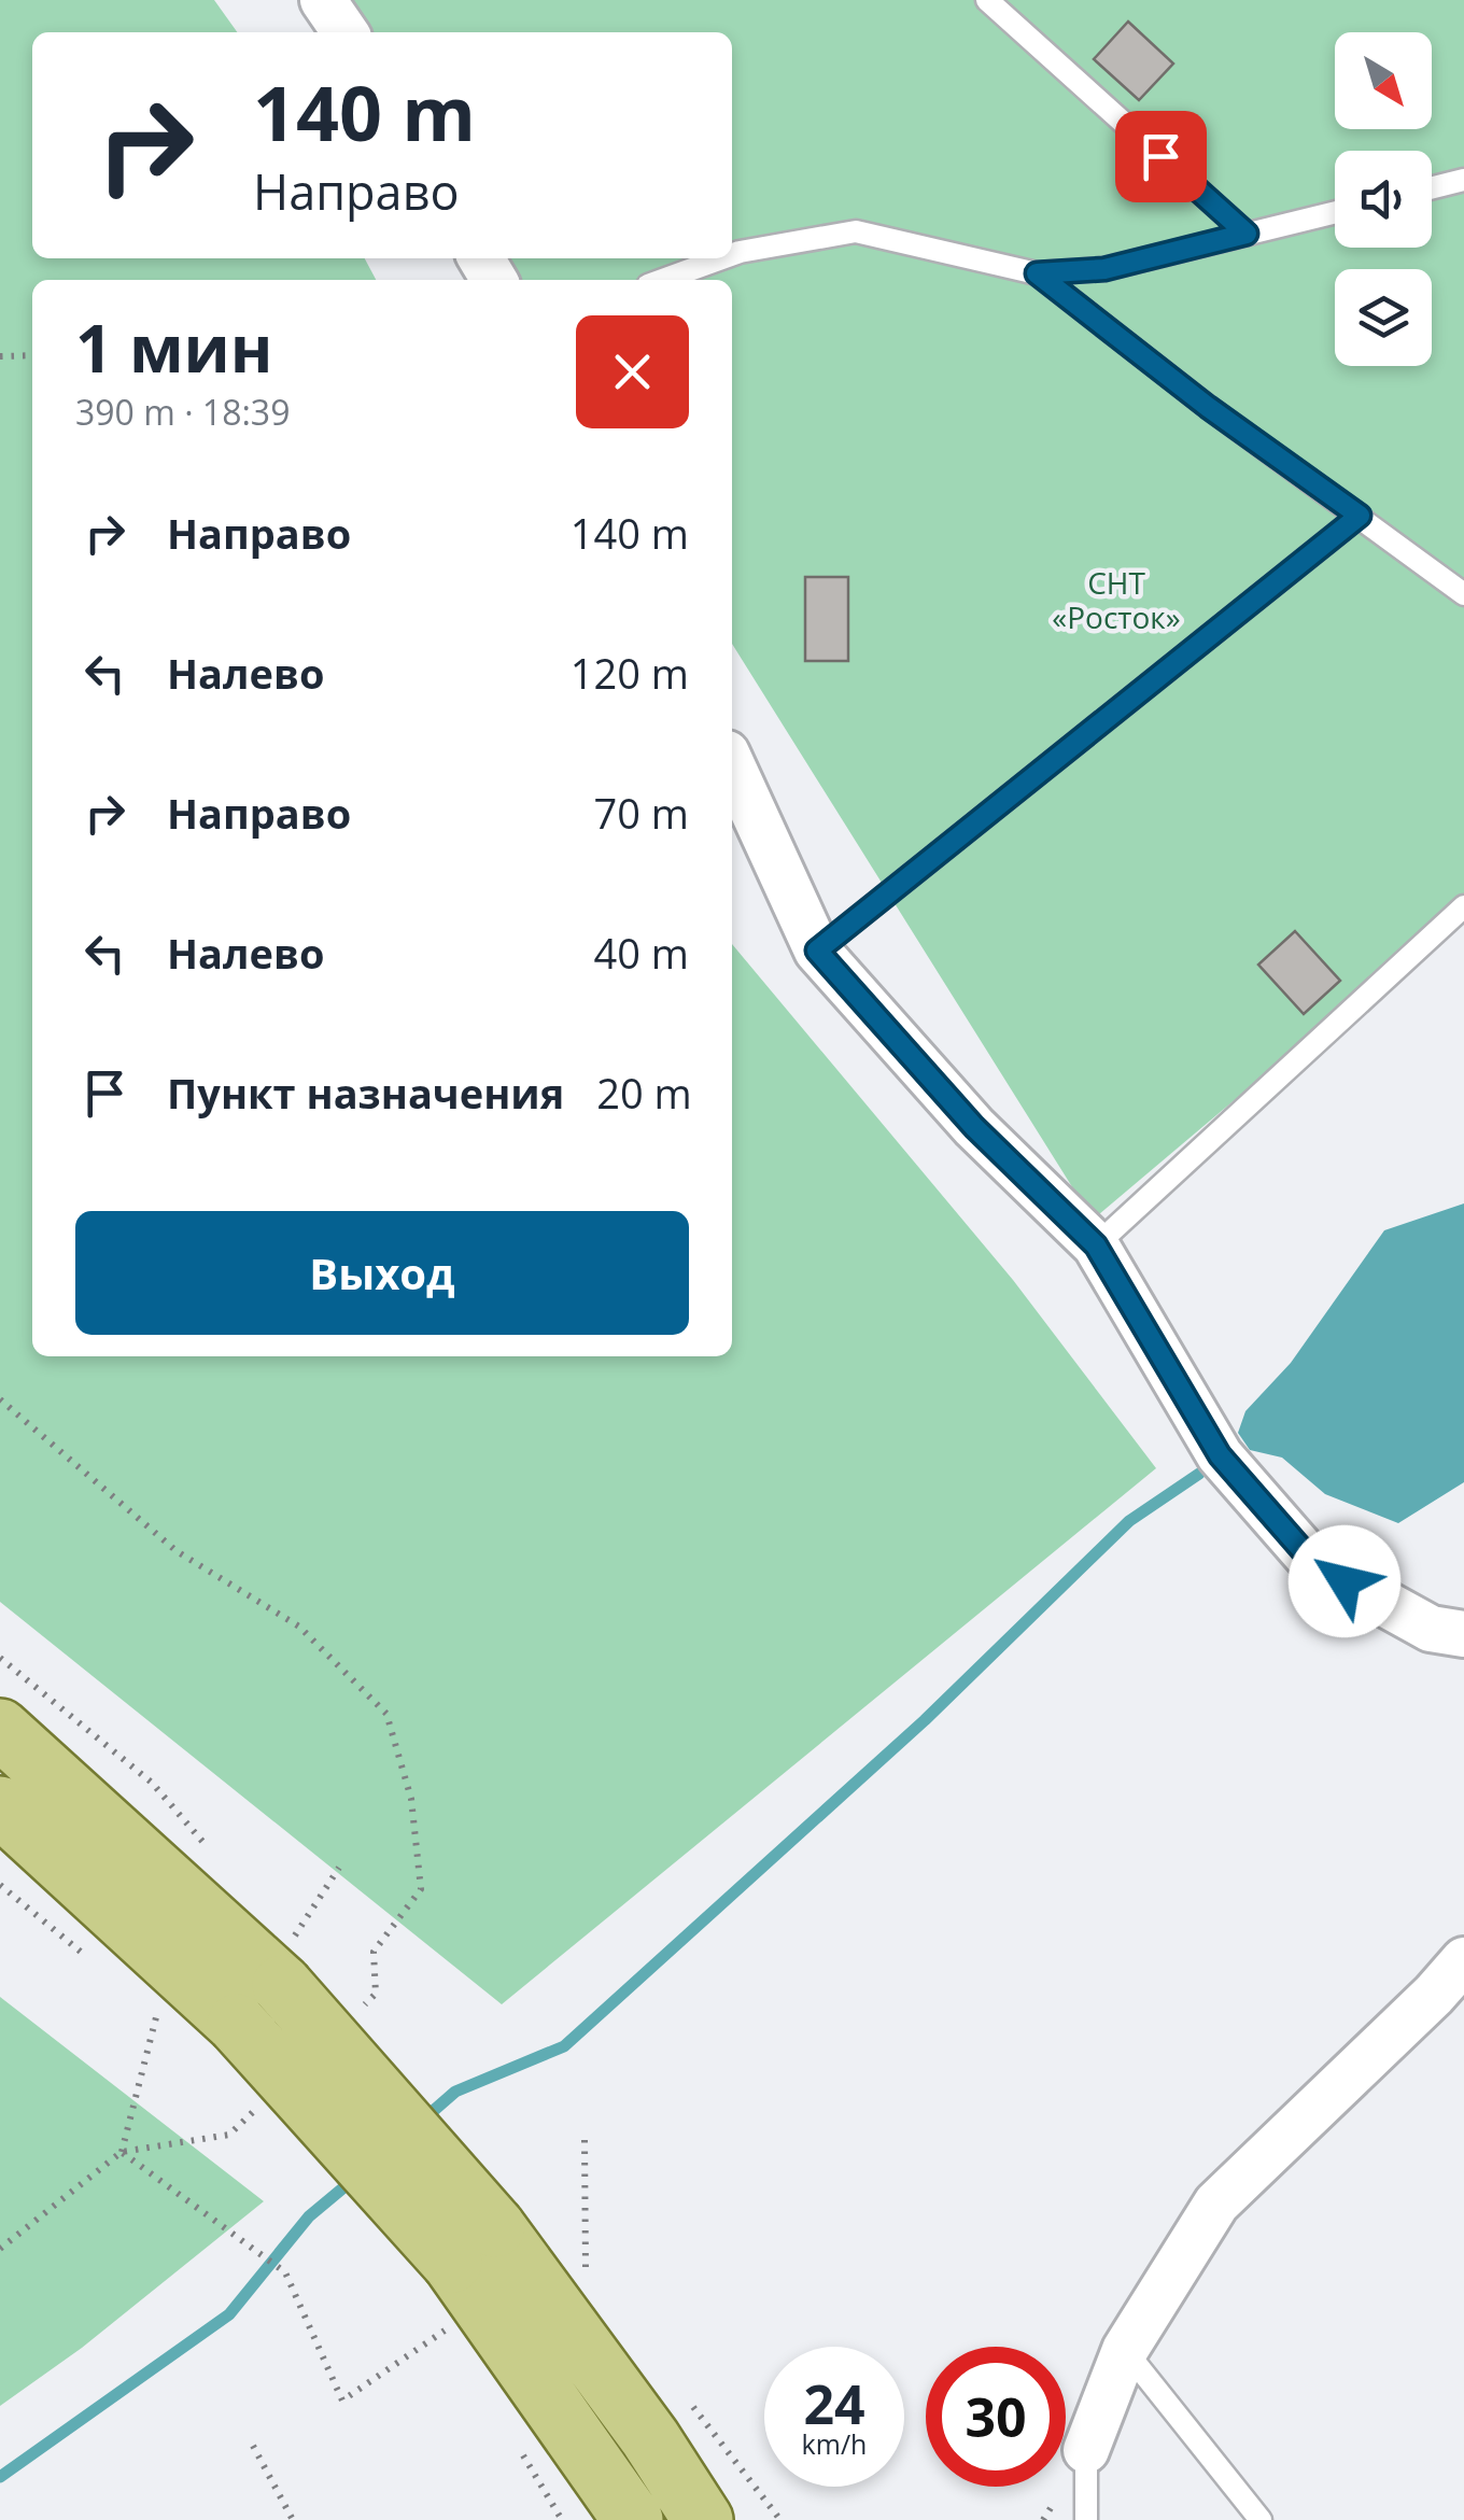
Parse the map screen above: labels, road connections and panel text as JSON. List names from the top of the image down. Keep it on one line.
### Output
{"parks":["СНТ «Росток»"],"north":"bottom right","page":{"turn":["140 m","Направо"],"heading":["1 мин","390 m · 18:39"],"list":[{"name":"Направо","value":"140 m"},{"name":"Налево","value":"120 m"},{"name":"Направо","value":"70 m"},{"name":"Налево","value":"40 m"},{"name":"Пункт назначения","value":"20 m"}],"buttons":"Выход","speed":"24 km/h","limit":"30"}}
